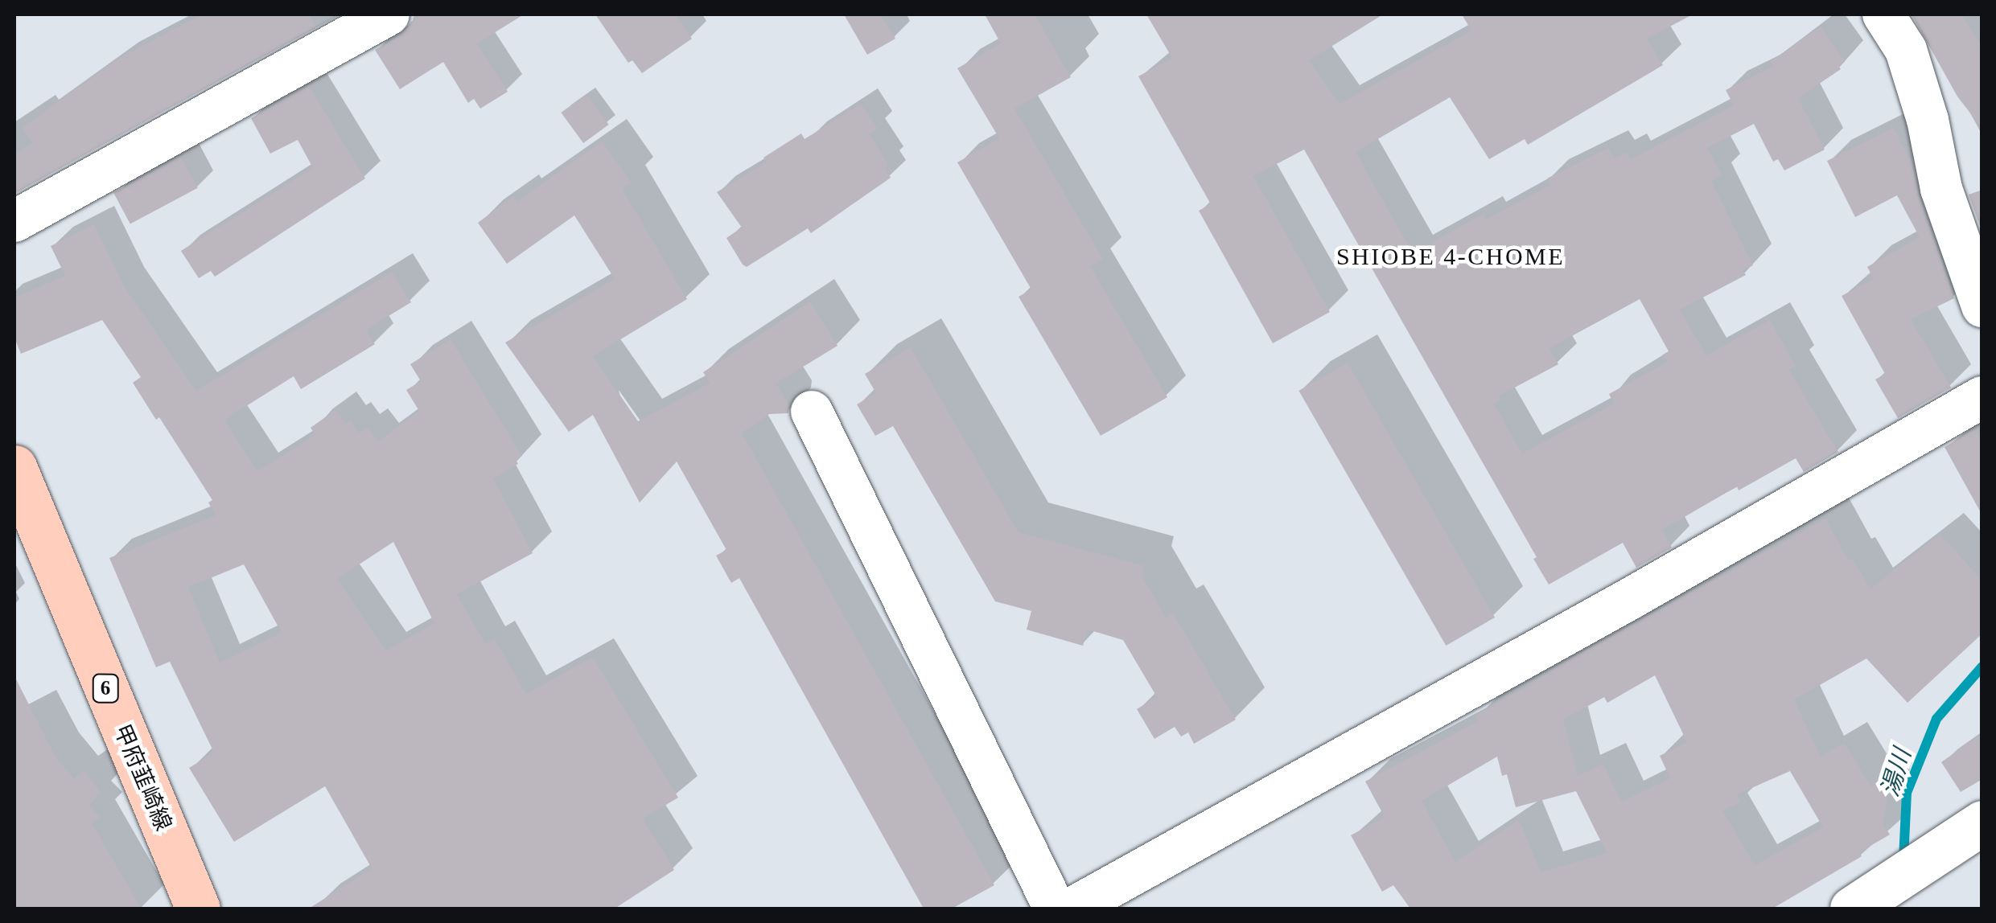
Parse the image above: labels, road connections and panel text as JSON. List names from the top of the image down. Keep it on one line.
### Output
{"streets":{"main road":["6","甲府韮崎線"]},"districts":["SHIOBE 4-CHOME"],"water":["湯川"]}
